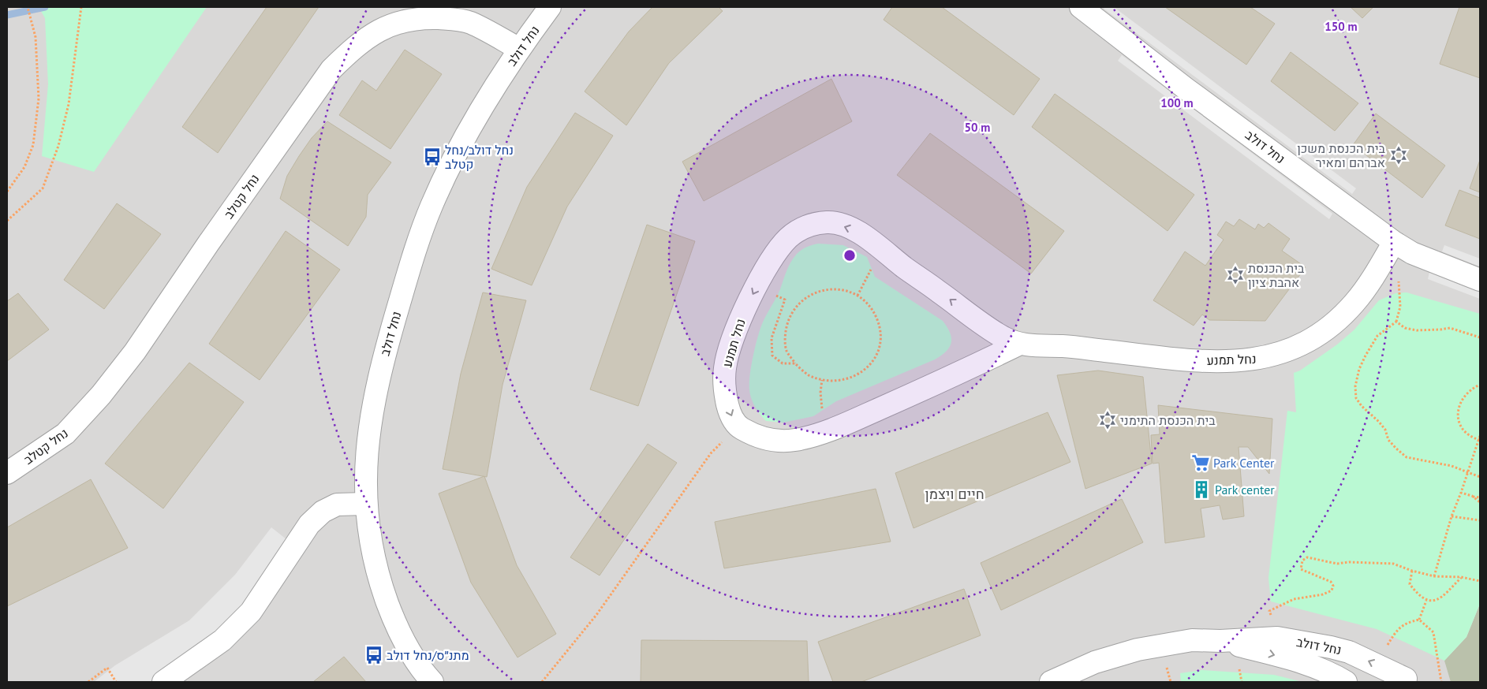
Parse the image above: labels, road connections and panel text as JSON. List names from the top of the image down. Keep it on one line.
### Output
{"streets":{"street":["נחל דולב","נחל קטלב","נחל תמנע"]},"crossings":[["נחל דולב","נחל קטלב"],["נחל דולב","נחל תמנע"]],"districts":["חיים ויצמן"],"places":{"synagogue":["בית הכנסת משכן אברהם ומאיר","בית הכנסת אהבת ציון","בית הכנסת התימני"],"bus stop":["נחל דולב/נחל קטלב","מתנ״ס/נחל דולב"],"supermarket":["Park Center"],"building":["Park center"]},"rings":["150 m","100 m","50 m"]}
